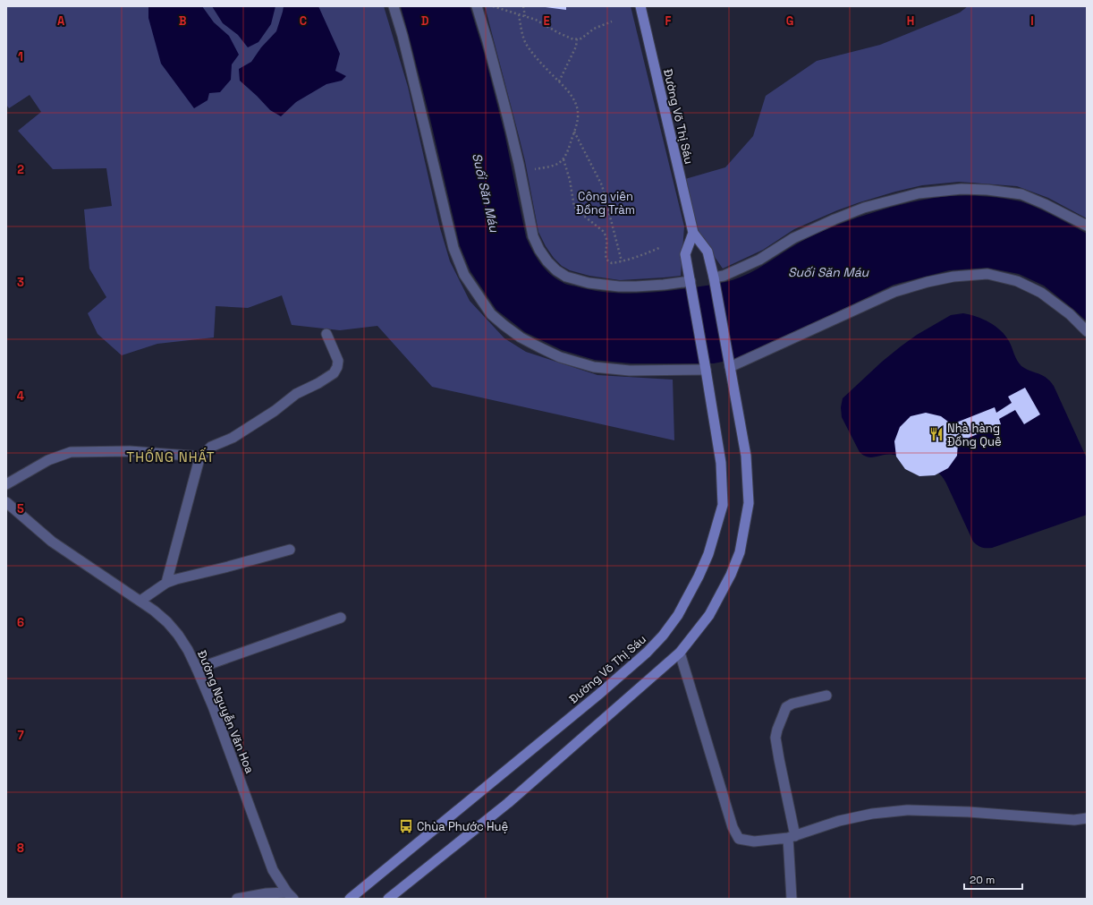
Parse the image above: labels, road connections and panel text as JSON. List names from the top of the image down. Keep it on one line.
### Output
{"streets":{"main road":["Đường Võ Thị Sáu"],"street":["Đường Nguyễn Văn Hoa"]},"districts":["THỐNG NHẤT"],"water":["Suối Săn Máu"],"parks":["Công viên Đồng Tràm"],"places":{"restaurant":["Nhà hàng Đồng Quê"],"bus stop":["Chùa Phước Huệ"]},"scale_bar":"20 m","grid":{"columns":["A","B","C","D","E","F","G","H","I"],"rows":["1","2","3","4","5","6","7","8"]}}
